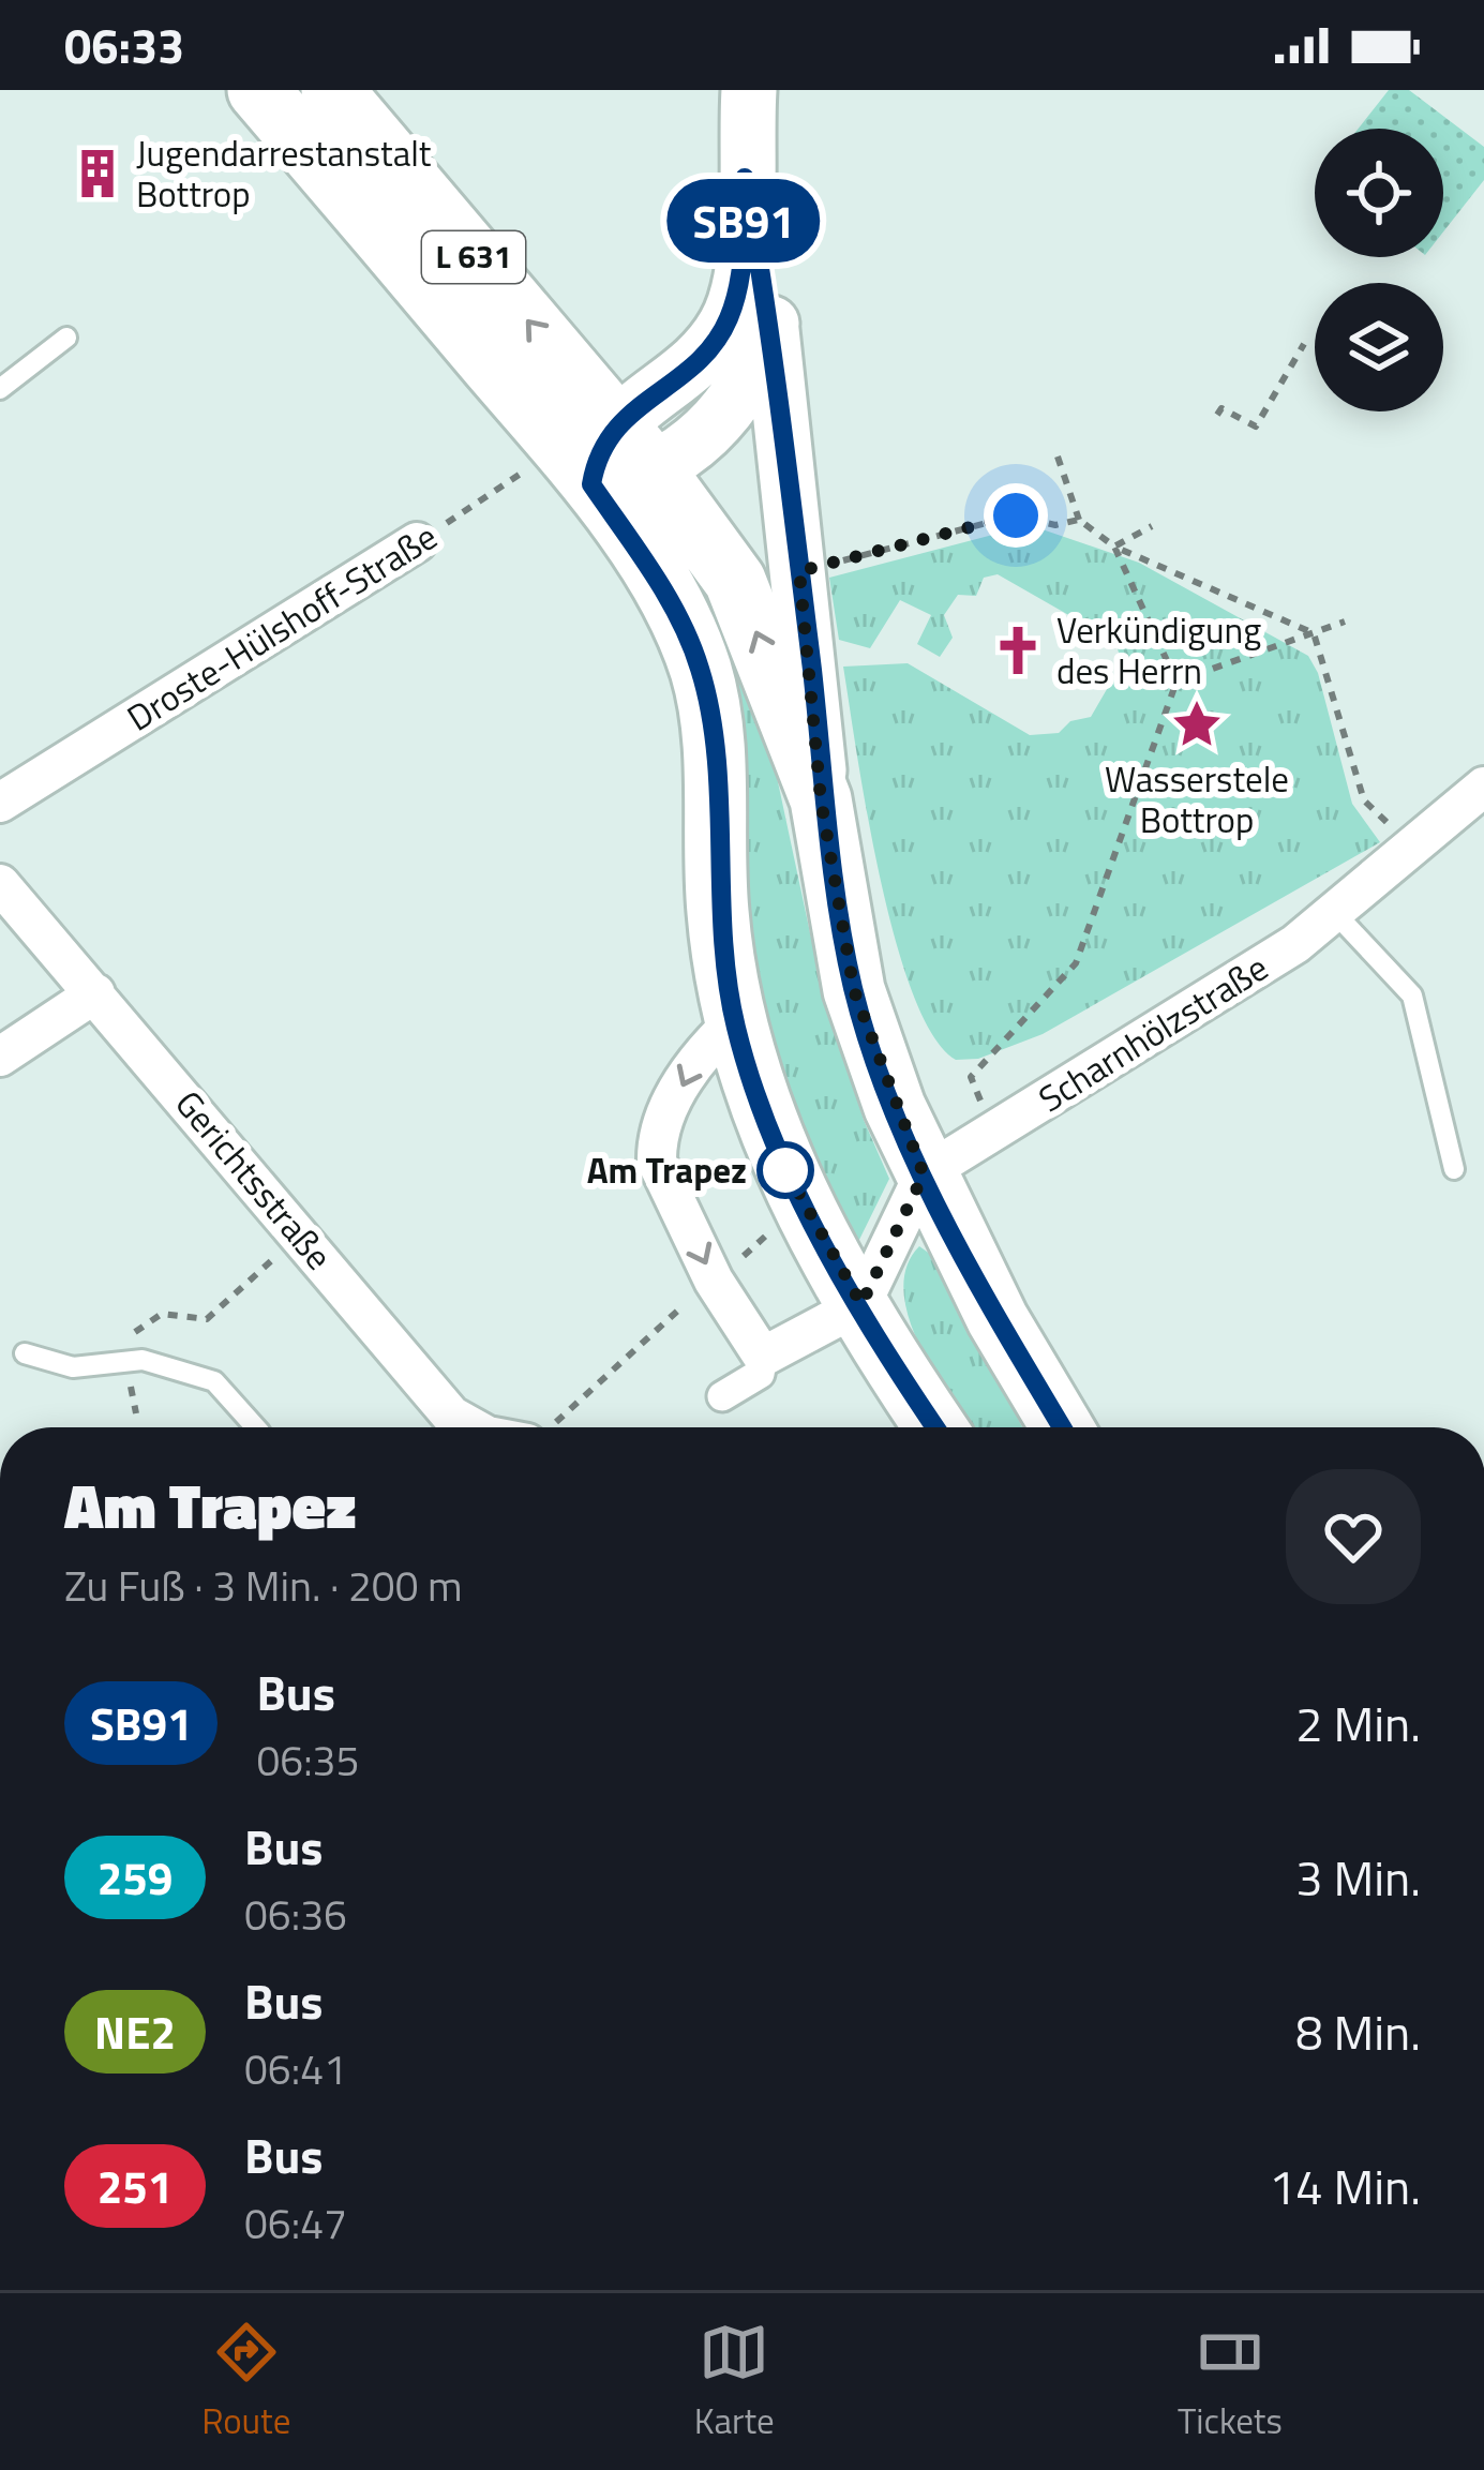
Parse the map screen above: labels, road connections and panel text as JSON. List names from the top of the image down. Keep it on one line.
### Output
{"streets":{"main road":["L 631"],"street":["Droste-Hülshoff-Straße","Scharnhölzstraße","Gerichtsstraße"]},"crossings":[["L 631","Droste-Hülshoff-Straße"]],"places":{"building":["Jugendarrestanstalt Bottrop"],"church":["Verkündigung des Herrn"],"place":["Wasserstele Bottrop"],"other":["Am Trapez"]},"lines":["bus line SB91"],"page":{"status":"06:33","on_map":"SB91","heading":["Am Trapez","Zu Fuß · 3 Min. · 200 m"],"list":[{"mark":"SB91","name":"Bus","note":"06:35","value":"2 Min."},{"mark":"259","name":"Bus","note":"06:36","value":"3 Min."},{"mark":"NE2","name":"Bus","note":"06:41","value":"8 Min."},{"mark":"251","name":"Bus","note":"06:47","value":"14 Min."}],"tabs":["Route","Karte","Tickets"]}}
